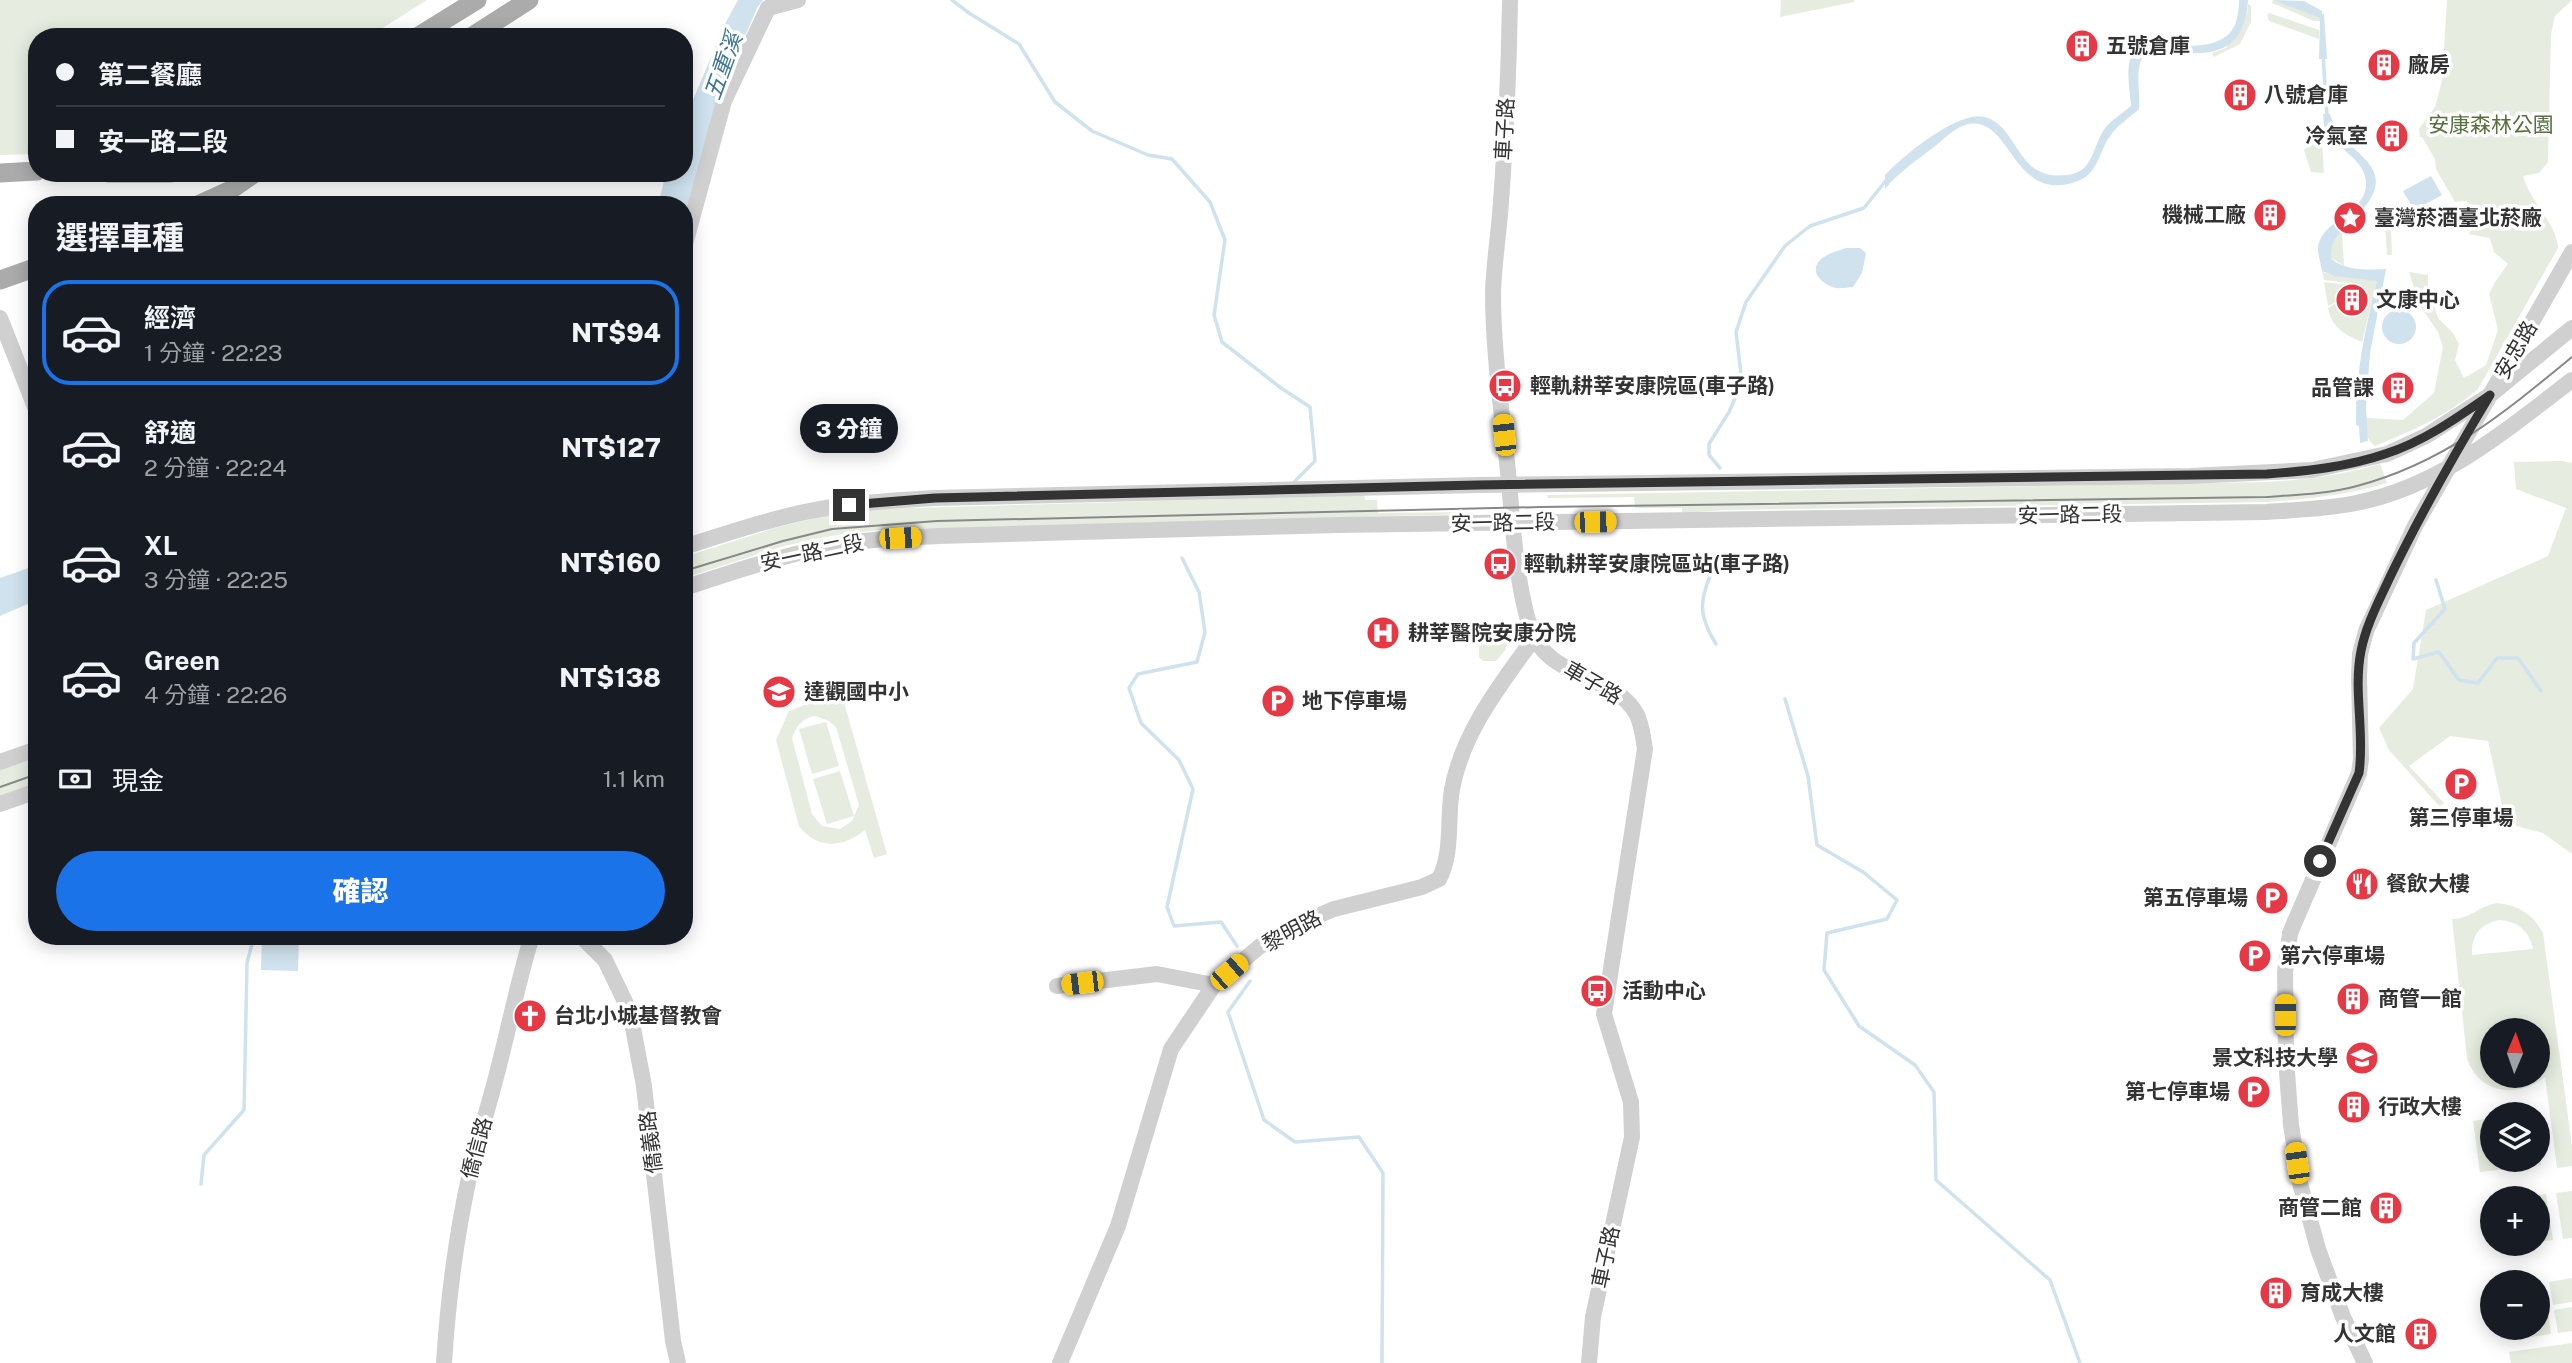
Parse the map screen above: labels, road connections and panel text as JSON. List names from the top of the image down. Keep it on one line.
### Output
{"streets":{"street":["車子路","安忠路","安一路二段","黎明路","僑義路","僑信路"]},"crossings":[["車子路","安一路二段"],["車子路","黎明路"],["安忠路","安一路二段"]],"water":["五重溪"],"parks":["安康森林公園"],"places":{"building":["五號倉庫","廠房","八號倉庫","冷氣室","機械工廠","文康中心","品管課","商管一館","行政大樓","商管二館","育成大樓","人文館"],"place":["臺灣菸酒臺北菸廠"],"bus stop":["輕軌耕莘安康院區(車子路)","輕軌耕莘安康院區站(車子路)","活動中心"],"hospital":["耕莘醫院安康分院"],"school or university":["達觀國中小","景文科技大學"],"parking":["地下停車場","第三停車場","第五停車場","第六停車場","第七停車場"],"restaurant":["餐飲大樓"],"church":["台北小城基督教會"]},"north":"top","page":{"banner":["第二餐廳","安一路二段"],"heading":"選擇車種","list":[{"name":"經濟","note":"1 分鐘 · 22:23","value":"NT$94"},{"name":"舒適","note":"2 分鐘 · 22:24","value":"NT$127"},{"name":"XL","note":"3 分鐘 · 22:25","value":"NT$160"},{"name":"Green","note":"4 分鐘 · 22:26","value":"NT$138"}],"bubble":"3 分鐘","pay":["現金","1.1 km"],"buttons":"確認","map_buttons":["+","−"]}}
